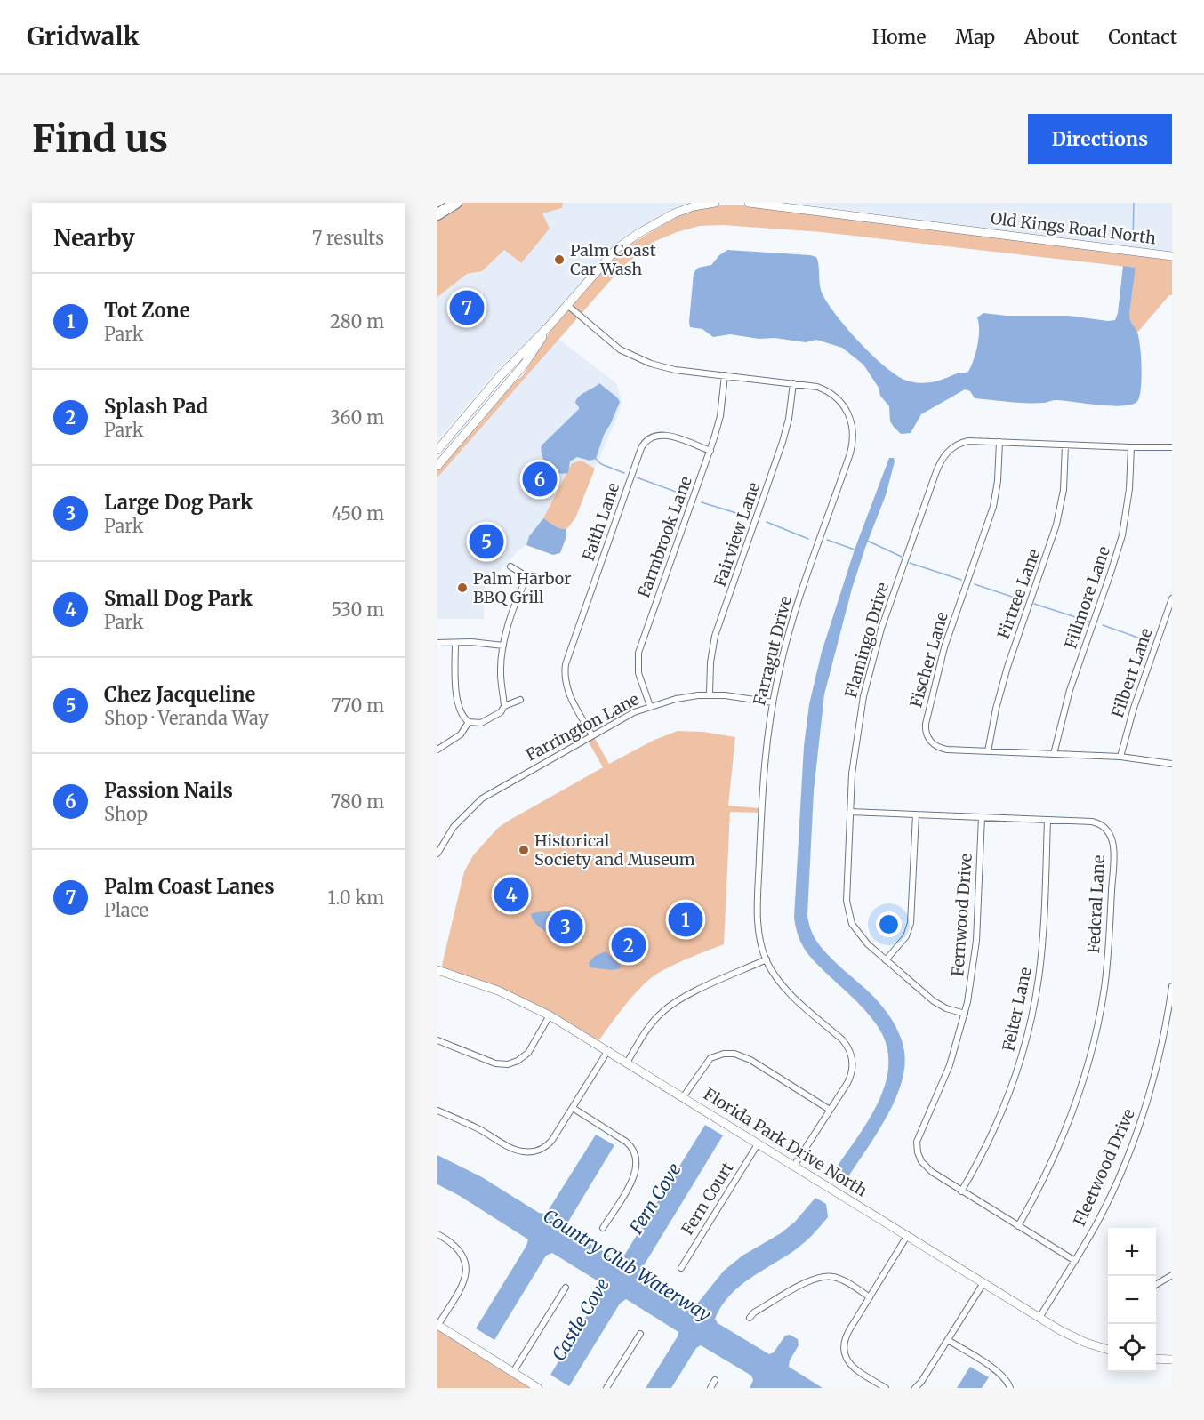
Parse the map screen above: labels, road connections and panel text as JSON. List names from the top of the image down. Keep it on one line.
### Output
{"streets":{"street":["Old Kings Road North","Faith Lane","Fairview Lane","Farmbrook Lane","Firtree Lane","Fillmore Lane","Flamingo Drive","Farragut Drive","Fischer Lane","Filbert Lane","Farrington Lane","Federal Lane","Fernwood Drive","Felter Lane","Florida Park Drive North","Fleetwood Drive","Fern Court"]},"crossings":[["Faith Lane","Farmbrook Lane"],["Faith Lane","Farrington Lane"],["Fairview Lane","Farragut Drive"],["Fairview Lane","Farrington Lane"],["Farmbrook Lane","Farragut Drive"],["Farmbrook Lane","Farrington Lane"],["Firtree Lane","Flamingo Drive"],["Firtree Lane","Fischer Lane"],["Fillmore Lane","Flamingo Drive"],["Fillmore Lane","Fischer Lane"],["Flamingo Drive","Fischer Lane"],["Flamingo Drive","Federal Lane"],["Flamingo Drive","Fernwood Drive"],["Farragut Drive","Farrington Lane"],["Farragut Drive","Florida Park Drive North"],["Fischer Lane","Filbert Lane"],["Federal Lane","Fernwood Drive"],["Federal Lane","Felter Lane"],["Fernwood Drive","Felter Lane"],["Florida Park Drive North","Fleetwood Drive"],["Florida Park Drive North","Fern Court"]],"water":["Fern Cove","Country Club Waterway","Castle Cove"],"places":["Palm Coast Car Wash","Palm Harbor BBQ Grill","Historical Society and Museum"],"page":{"header":"Gridwalk","nav":["Home","Map","About","Contact"],"buttons":"Directions","title":"Find us","heading":["Nearby","7 results"],"list":[{"mark":"1","name":"Tot Zone","note":"Park","value":"280 m"},{"mark":"2","name":"Splash Pad","note":"Park","value":"360 m"},{"mark":"3","name":"Large Dog Park","note":"Park","value":"450 m"},{"mark":"4","name":"Small Dog Park","note":"Park","value":"530 m"},{"mark":"5","name":"Chez Jacqueline","note":"Shop · Veranda Way","value":"770 m"},{"mark":"6","name":"Passion Nails","note":"Shop","value":"780 m"},{"mark":"7","name":"Palm Coast Lanes","note":"Place","value":"1.0 km"}],"pins":["7","6","5","4","1","3","2"],"map_buttons":["+","−"]}}
